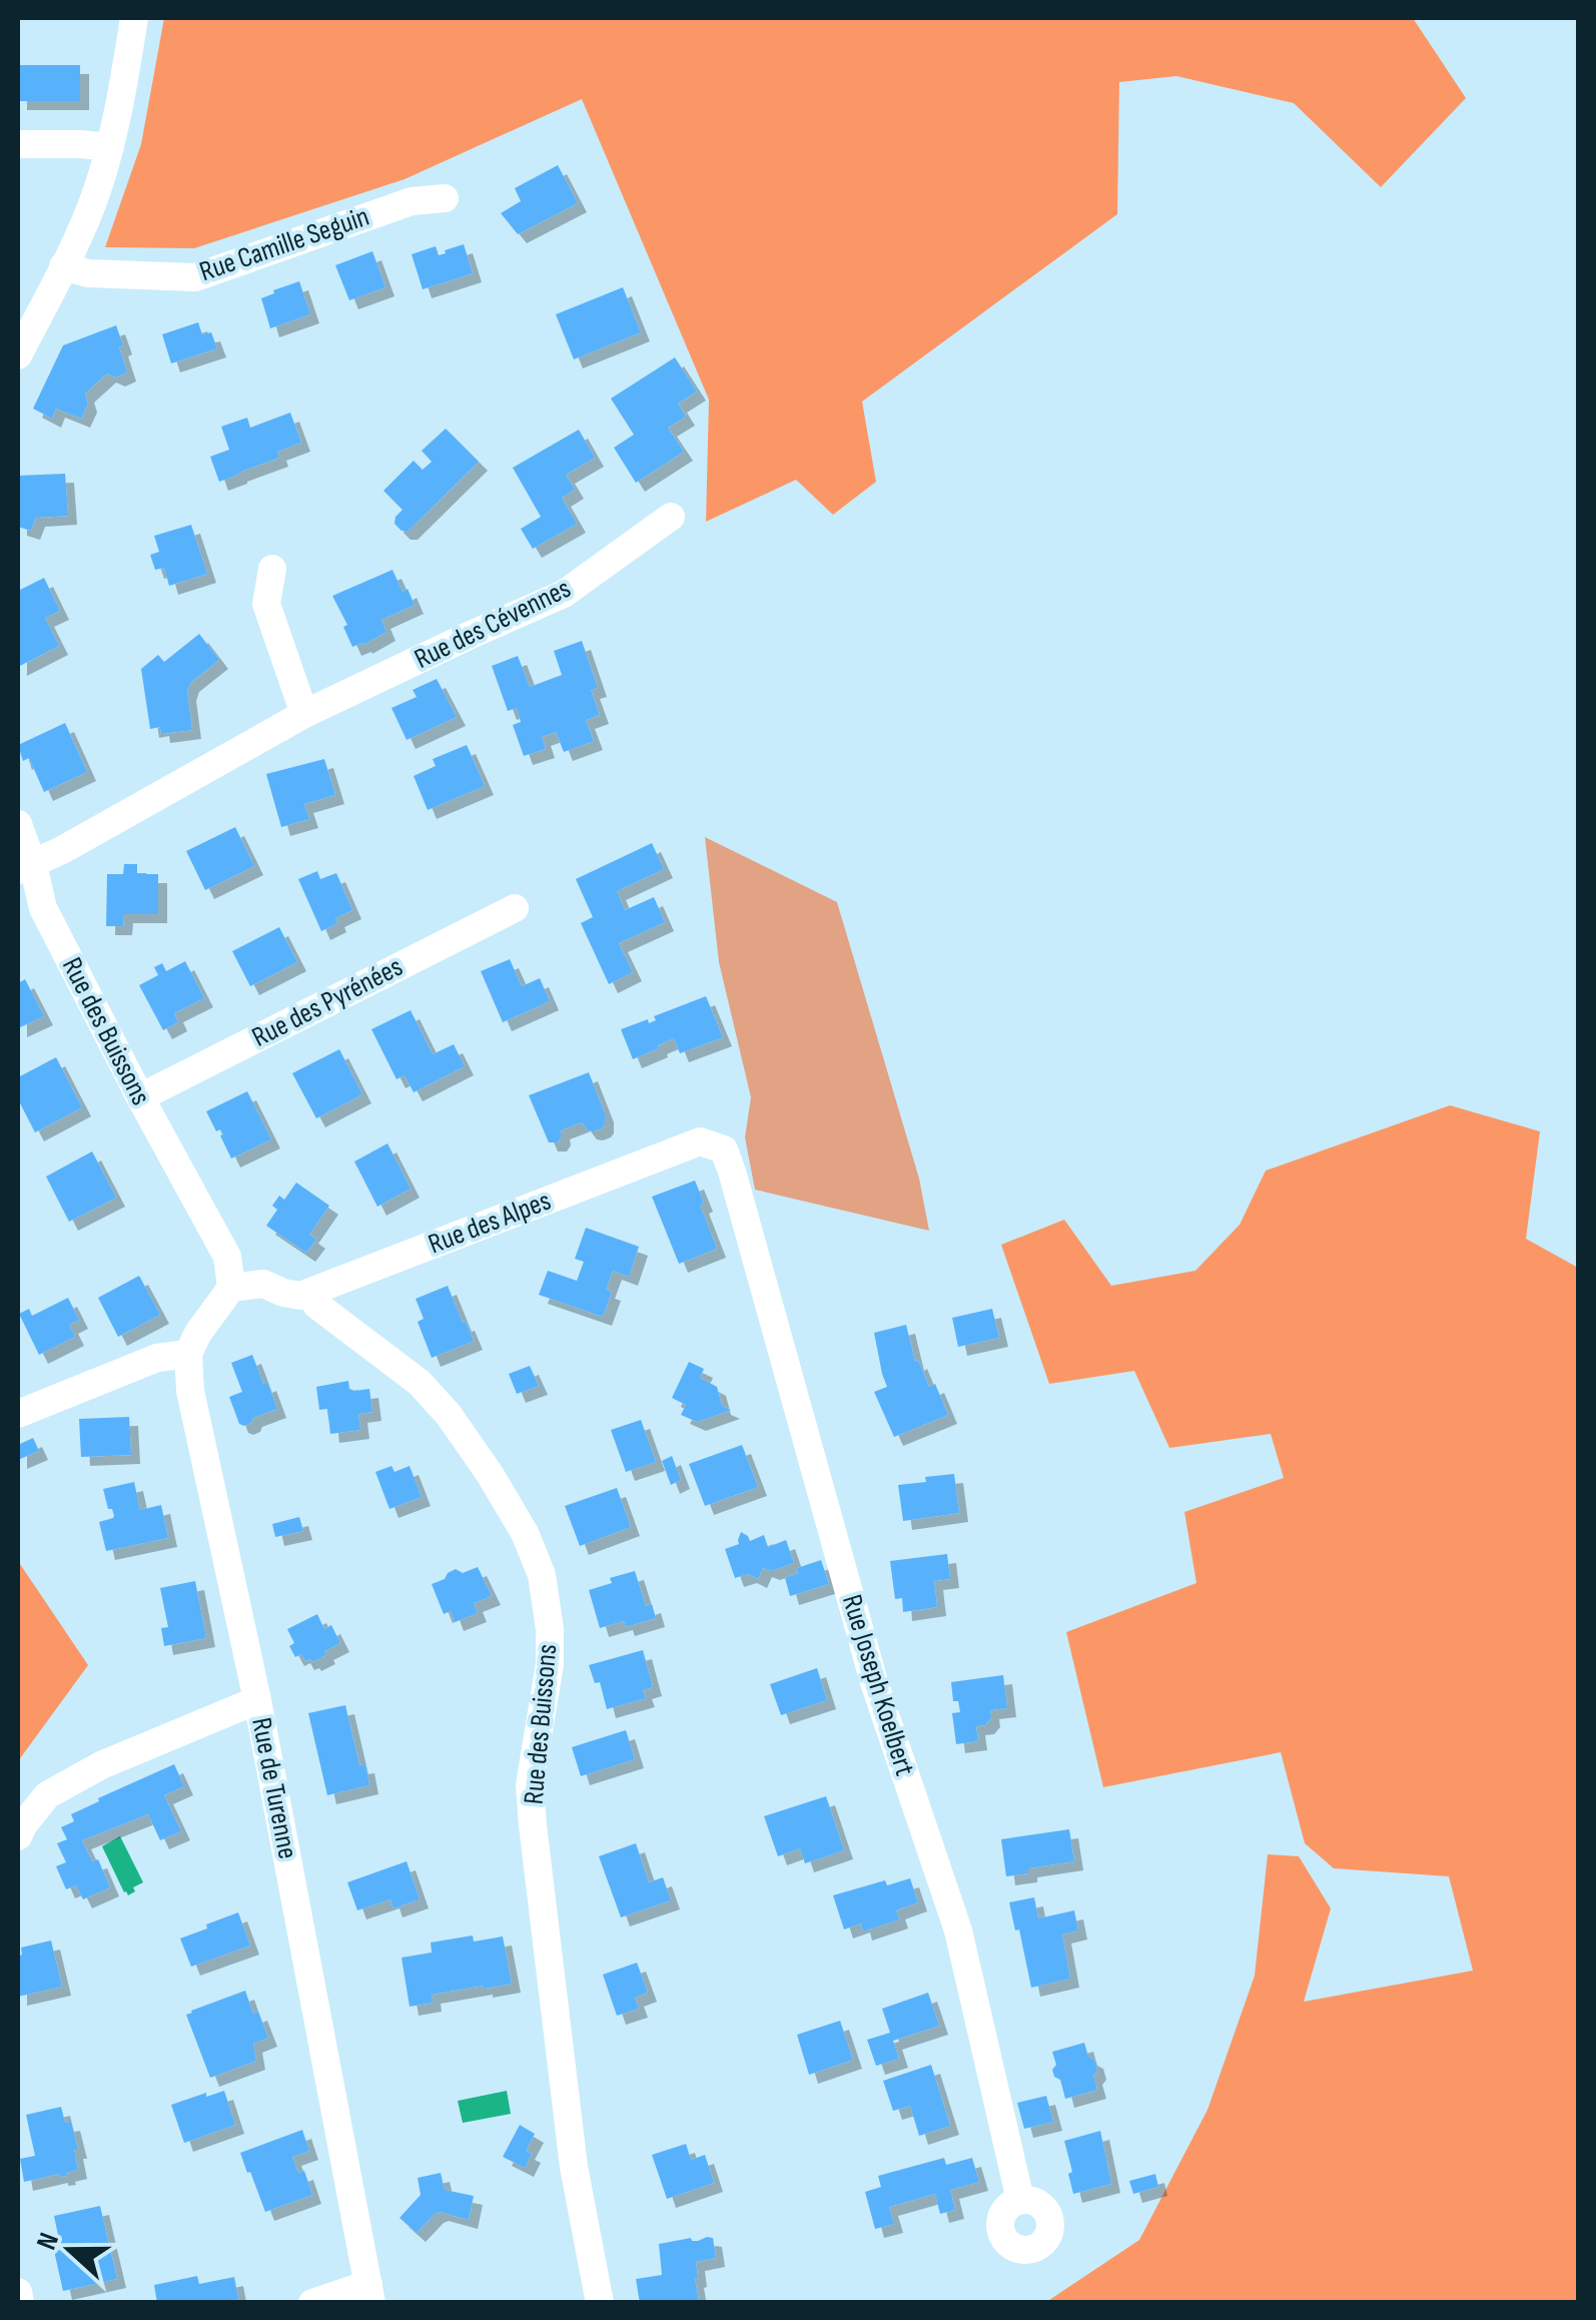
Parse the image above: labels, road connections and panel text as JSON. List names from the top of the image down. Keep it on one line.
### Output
{"streets":{"street":["Rue Camille Seguin","Rue des Cévennes","Rue des Pyrénées","Rue des Buissons","Rue des Alpes","Rue Joseph Koelbert","Rue de Turenne"]},"crossings":[["Rue des Cévennes","Rue des Buissons"],["Rue des Pyrénées","Rue des Buissons"],["Rue des Buissons","Rue des Alpes"],["Rue des Alpes","Rue Joseph Koelbert"]],"north":"left"}
